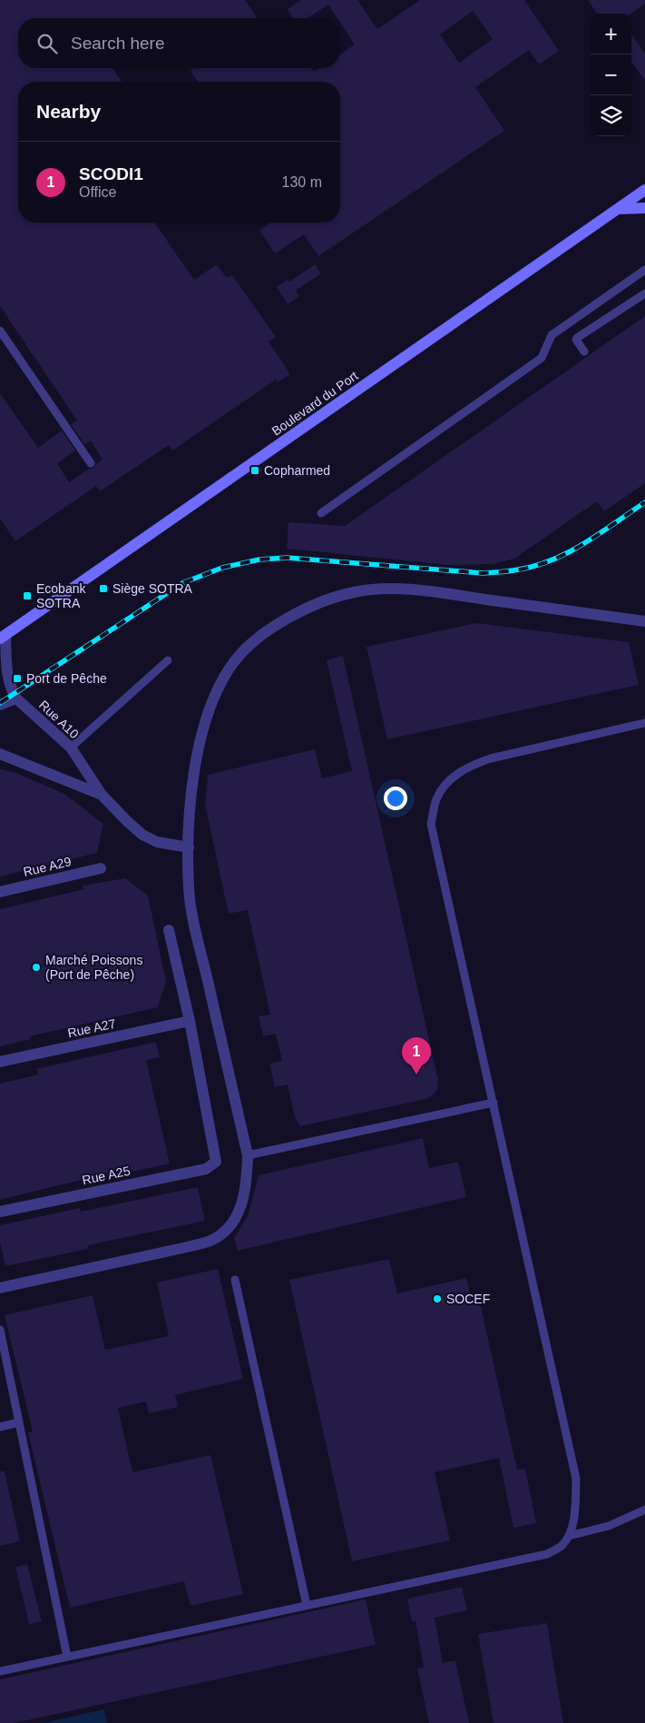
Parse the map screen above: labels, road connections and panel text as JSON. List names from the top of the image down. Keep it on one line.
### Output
{"streets":{"main road":["Boulevard du Port"],"street":["Rue A10","Rue A29","Rue A27","Rue A25"]},"crossings":[["Boulevard du Port","Rue A10"],["Rue A27","Rue A25"]],"places":{"transit":["Copharmed","Siège SOTRA","Ecobank SOTRA","Port de Pêche"],"other":["Marché Poissons (Port de Pêche)","SOCEF"]},"page":{"map_buttons":["+","−"],"search":"Search here","heading":"Nearby","list":[{"mark":"1","name":"SCODI1","note":"Office","value":"130 m"}],"pins":"1"}}
